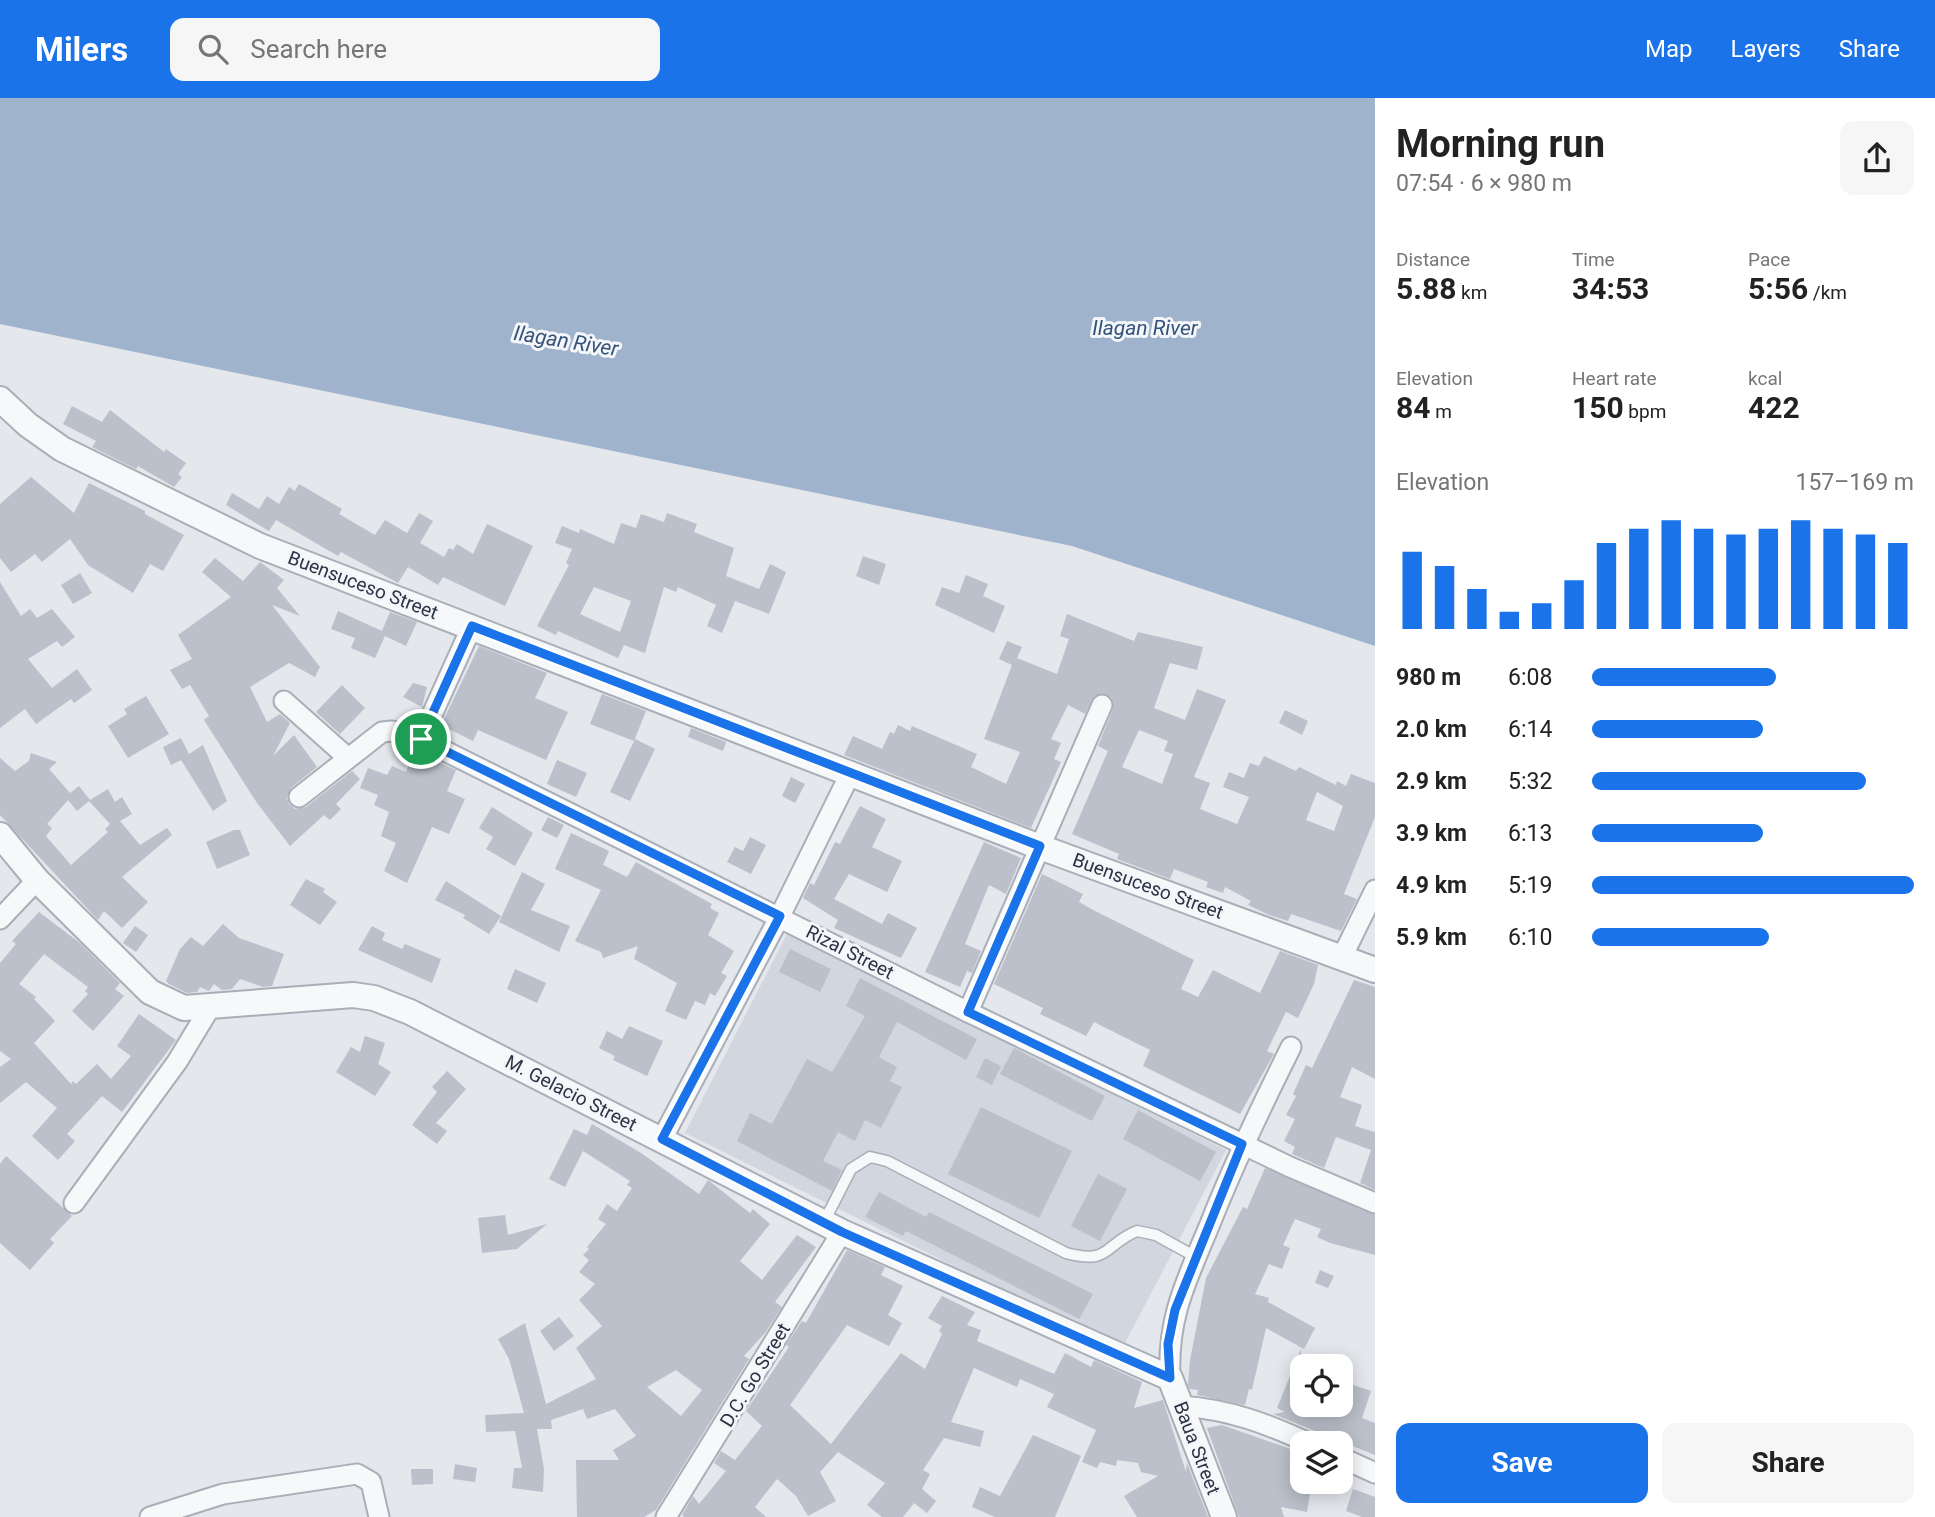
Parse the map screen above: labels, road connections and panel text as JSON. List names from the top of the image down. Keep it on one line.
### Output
{"streets":{"street":["Buensuceso Street","Rizal Street","M. Gelacio Street","D.C. Go Street","Baua Street"]},"crossings":[["M. Gelacio Street","D.C. Go Street"],["M. Gelacio Street","Baua Street"]],"water":["Ilagan River"],"page":{"header":"Milers","search":"Search here","nav":["Map","Layers","Share"],"heading":["Morning run","07:54 · 6 × 980 m"],"stats":[["Distance","5.88 km"],["Time","34:53"],["Pace","5:56 /km"],["Elevation","84 m"],["Heart rate","150 bpm"],["kcal","422"]],"chart":["Elevation","157–169 m"],"list":[{"name":"980 m","note":"6:08"},{"name":"2.0 km","note":"6:14"},{"name":"2.9 km","note":"5:32"},{"name":"3.9 km","note":"6:13"},{"name":"4.9 km","note":"5:19"},{"name":"5.9 km","note":"6:10"}],"buttons":["Save","Share"]}}
